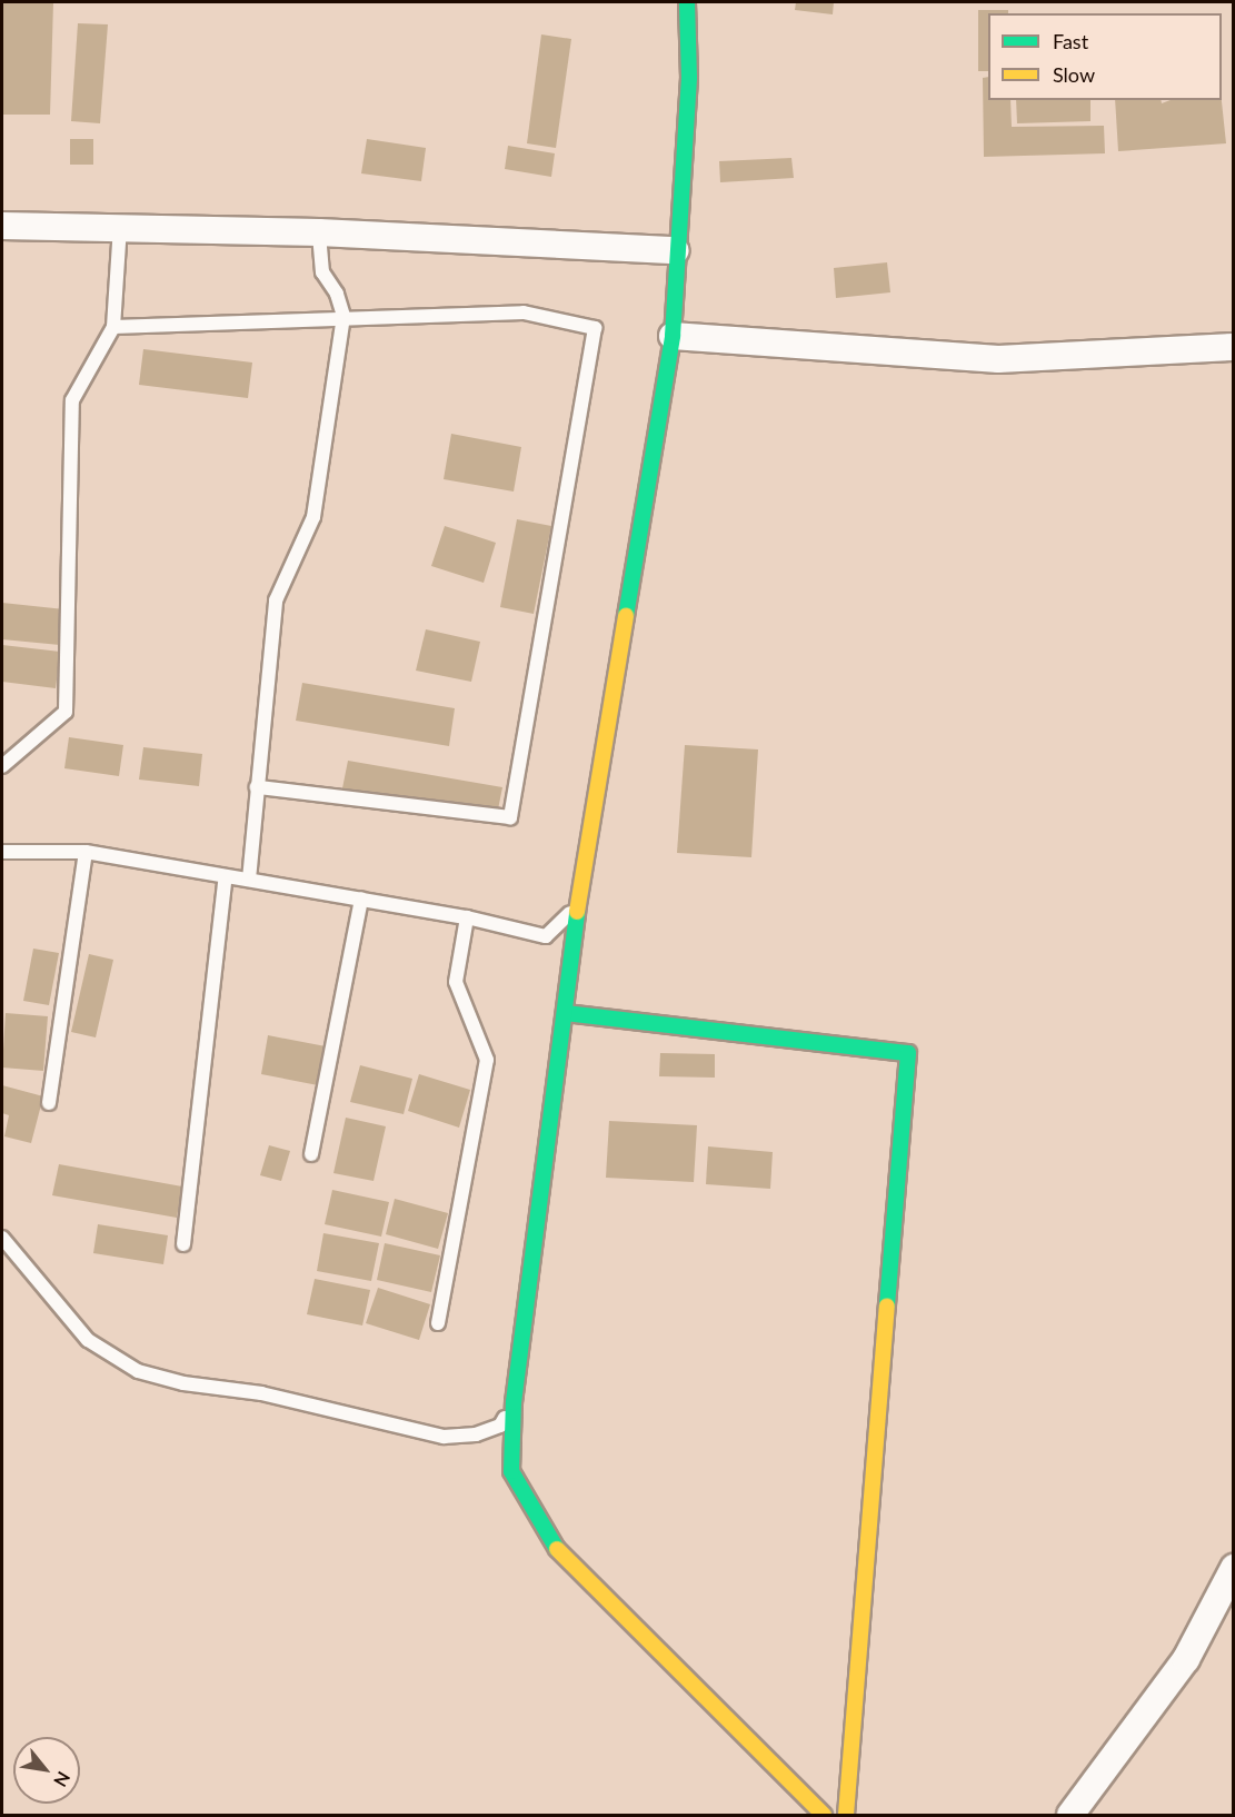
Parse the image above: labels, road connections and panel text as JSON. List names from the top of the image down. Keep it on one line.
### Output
{"legend":["Fast","Slow"],"north":"bottom right"}
